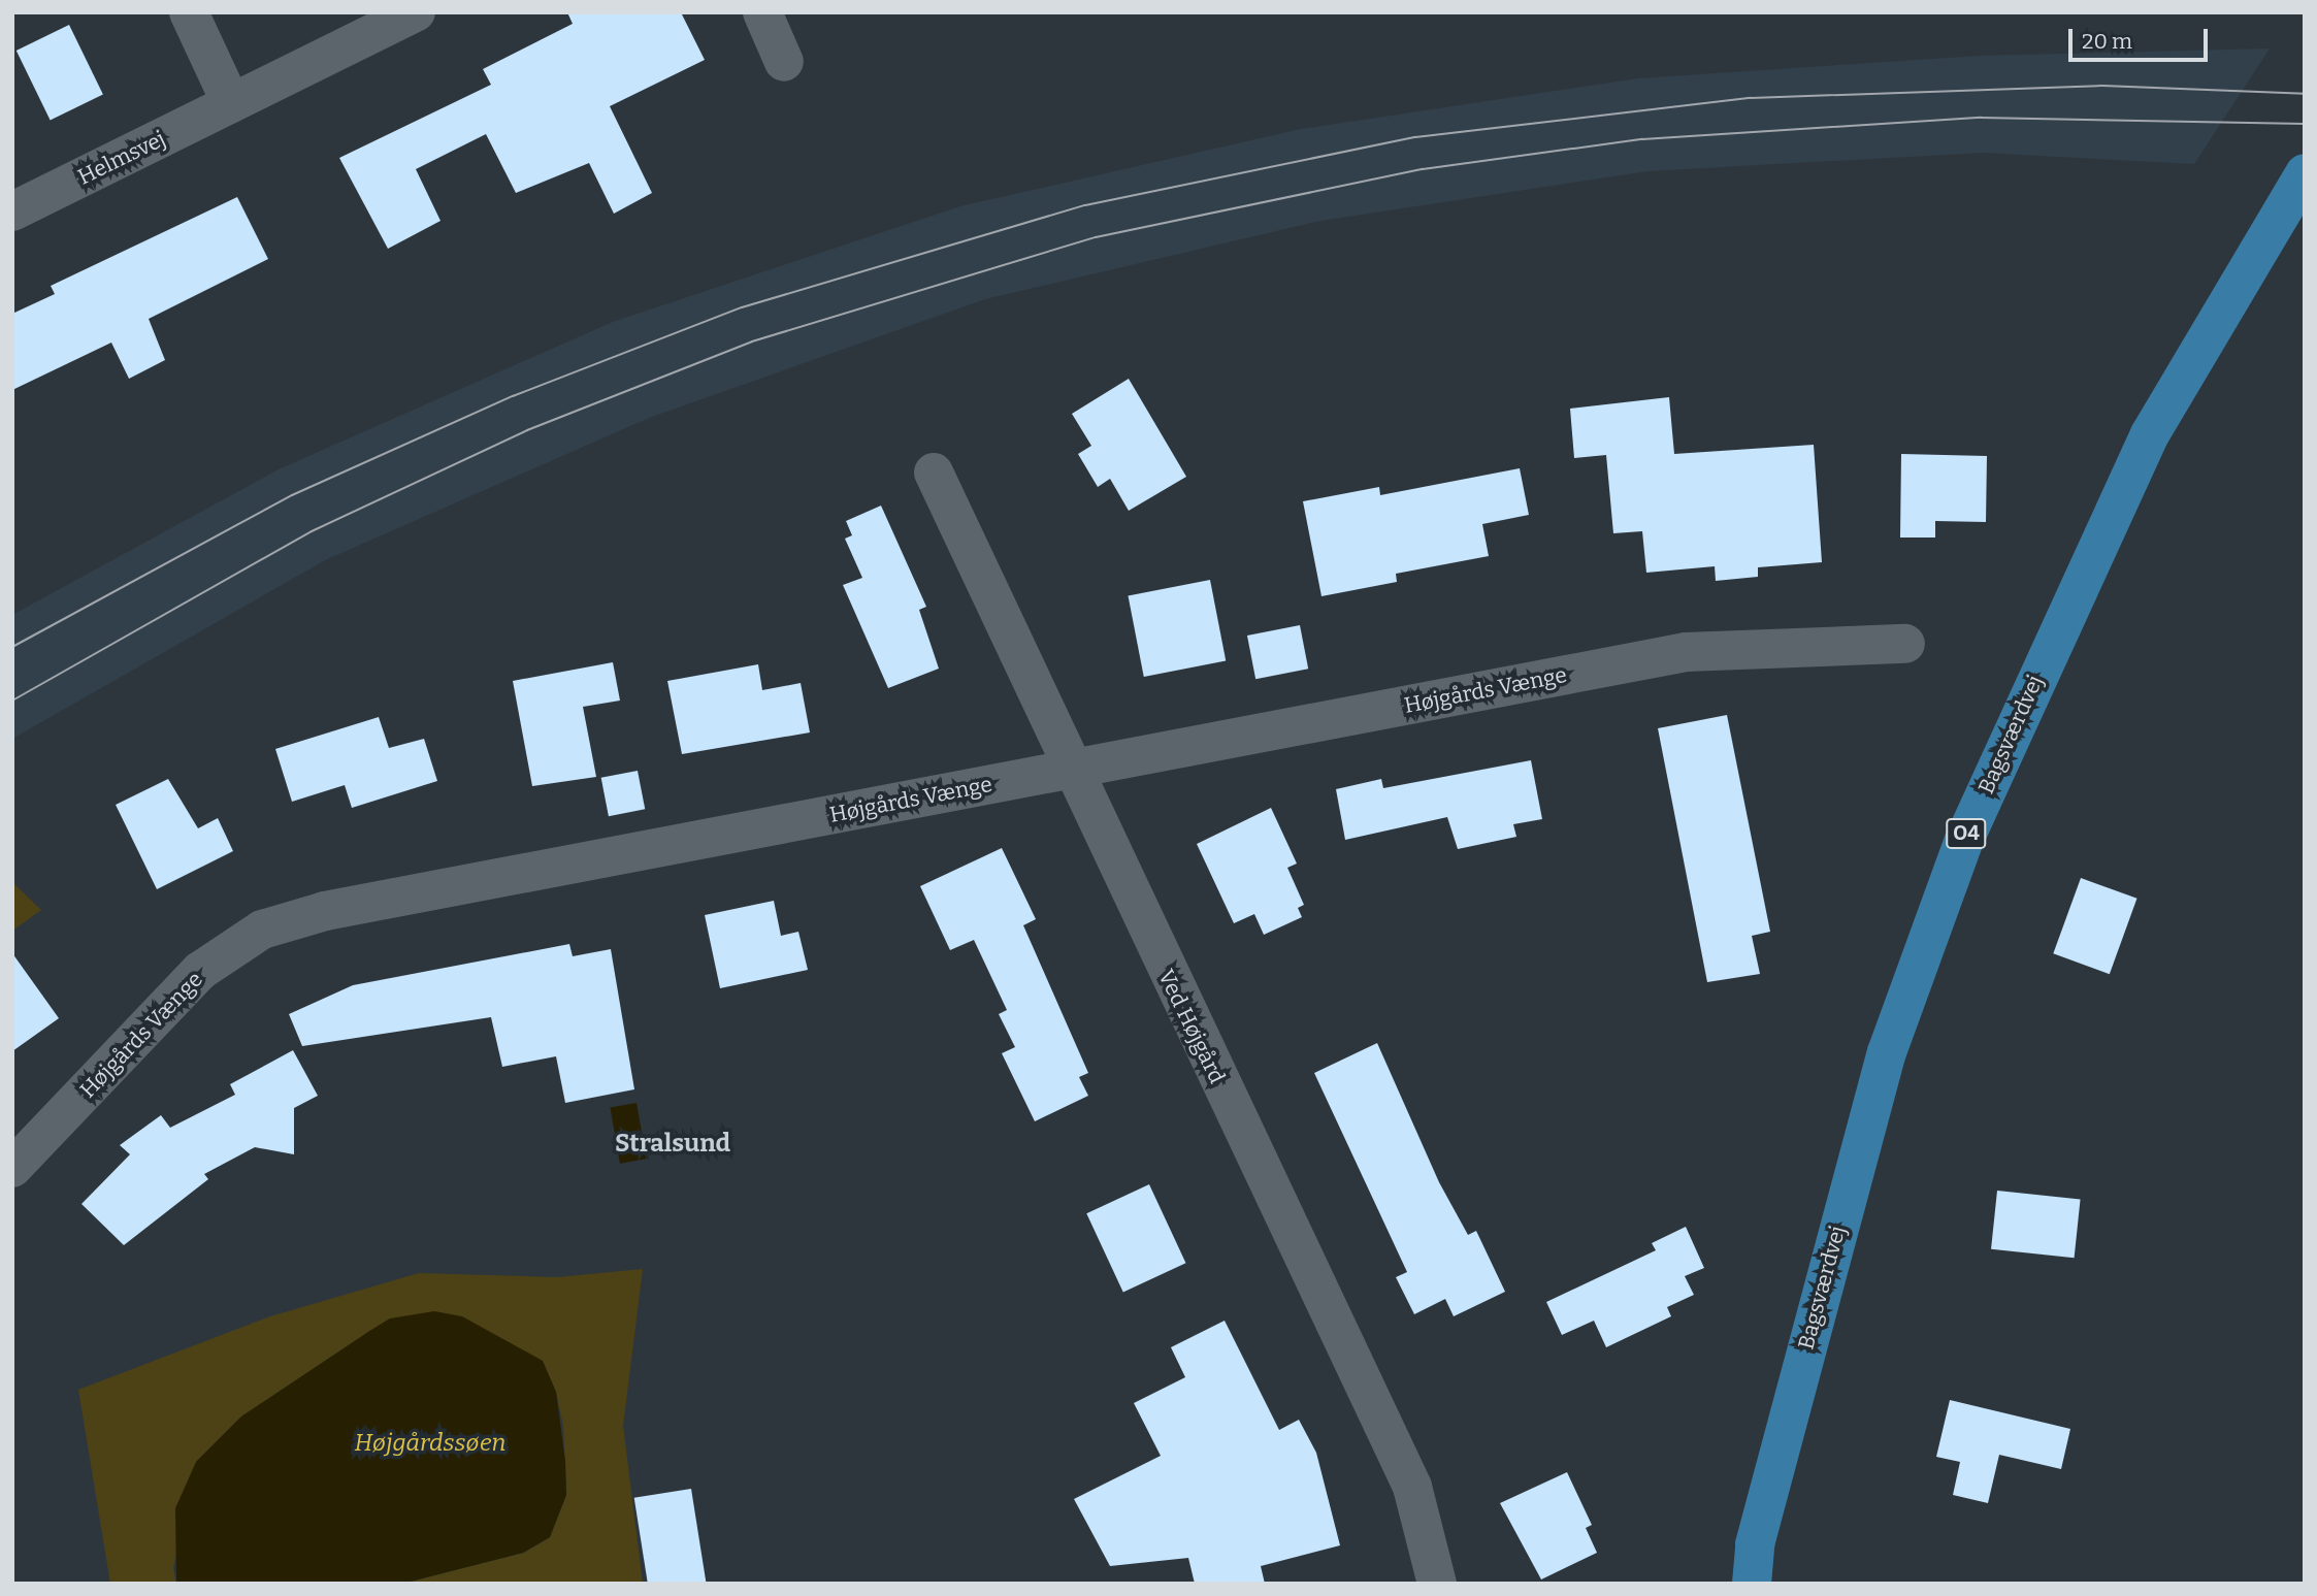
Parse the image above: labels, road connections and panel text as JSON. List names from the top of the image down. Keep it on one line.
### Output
{"streets":{"main road":["Bagsværdvej","O4"],"street":["Helmsvej","Højgårds Vænge","Ved Højgård"]},"crossings":[["Højgårds Vænge","Ved Højgård"]],"districts":["Stralsund"],"water":["Højgårdssøen"],"scale_bar":"20 m"}
